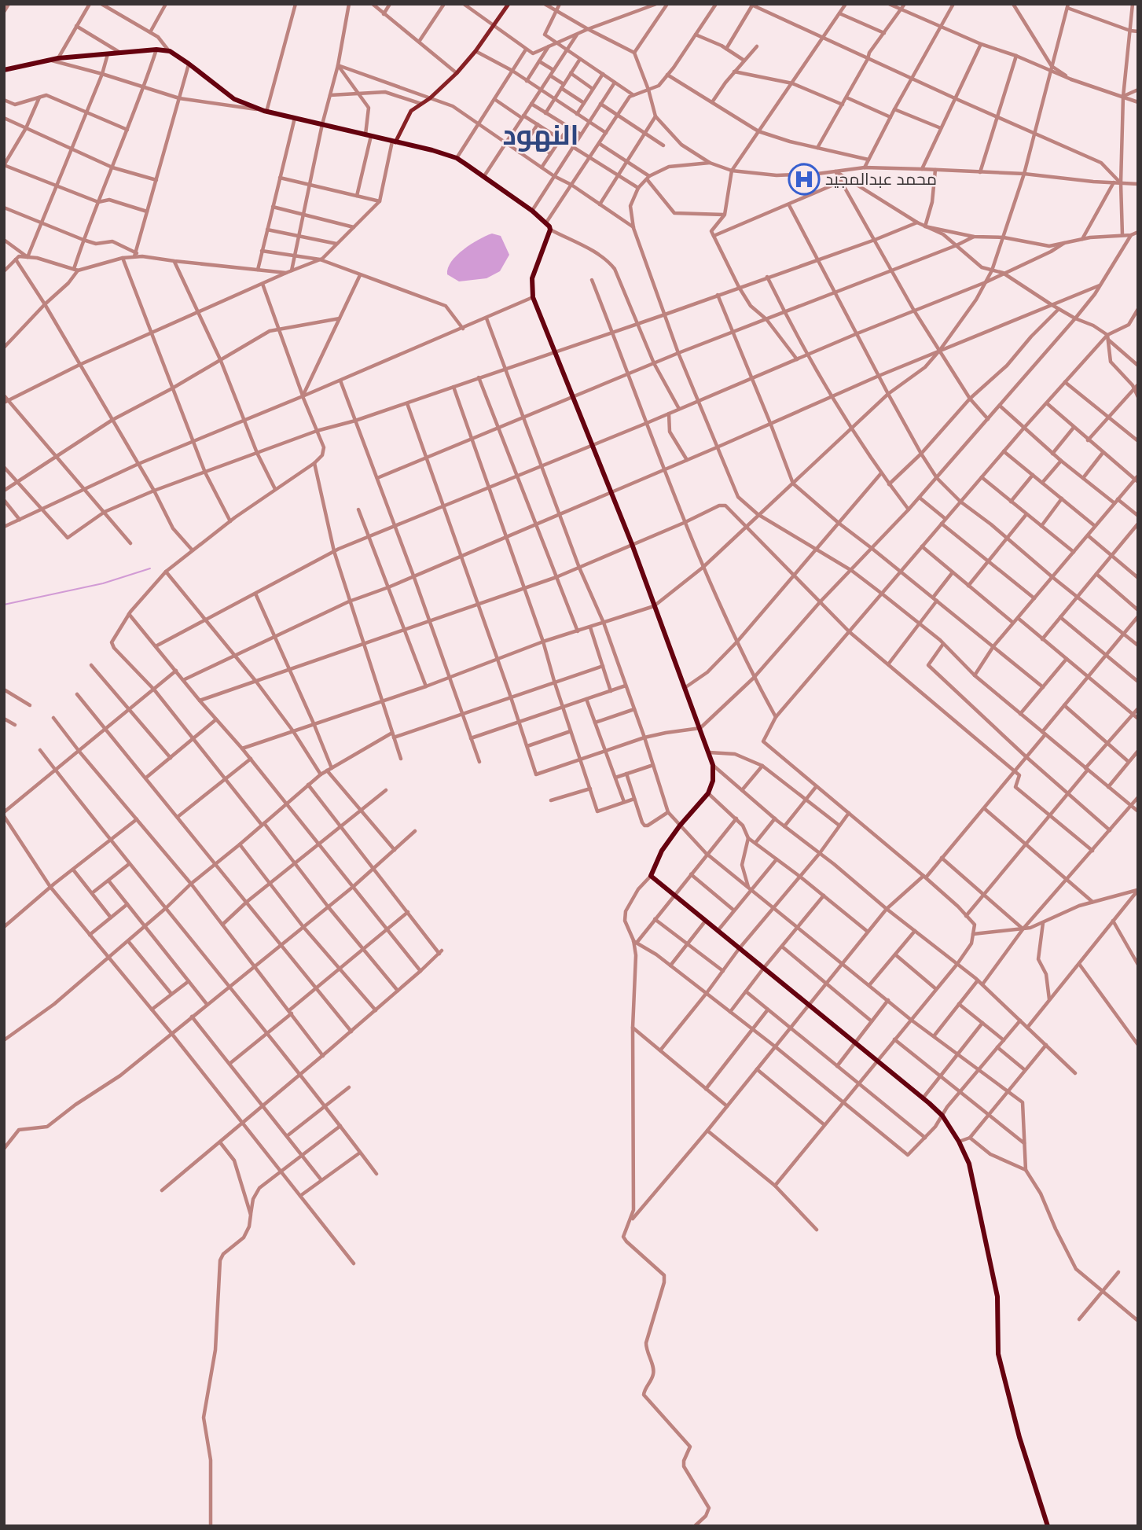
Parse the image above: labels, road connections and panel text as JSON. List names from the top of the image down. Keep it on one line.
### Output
{"districts":["النهود"],"places":{"hospital":["محمد عبدالمجيد"]}}
